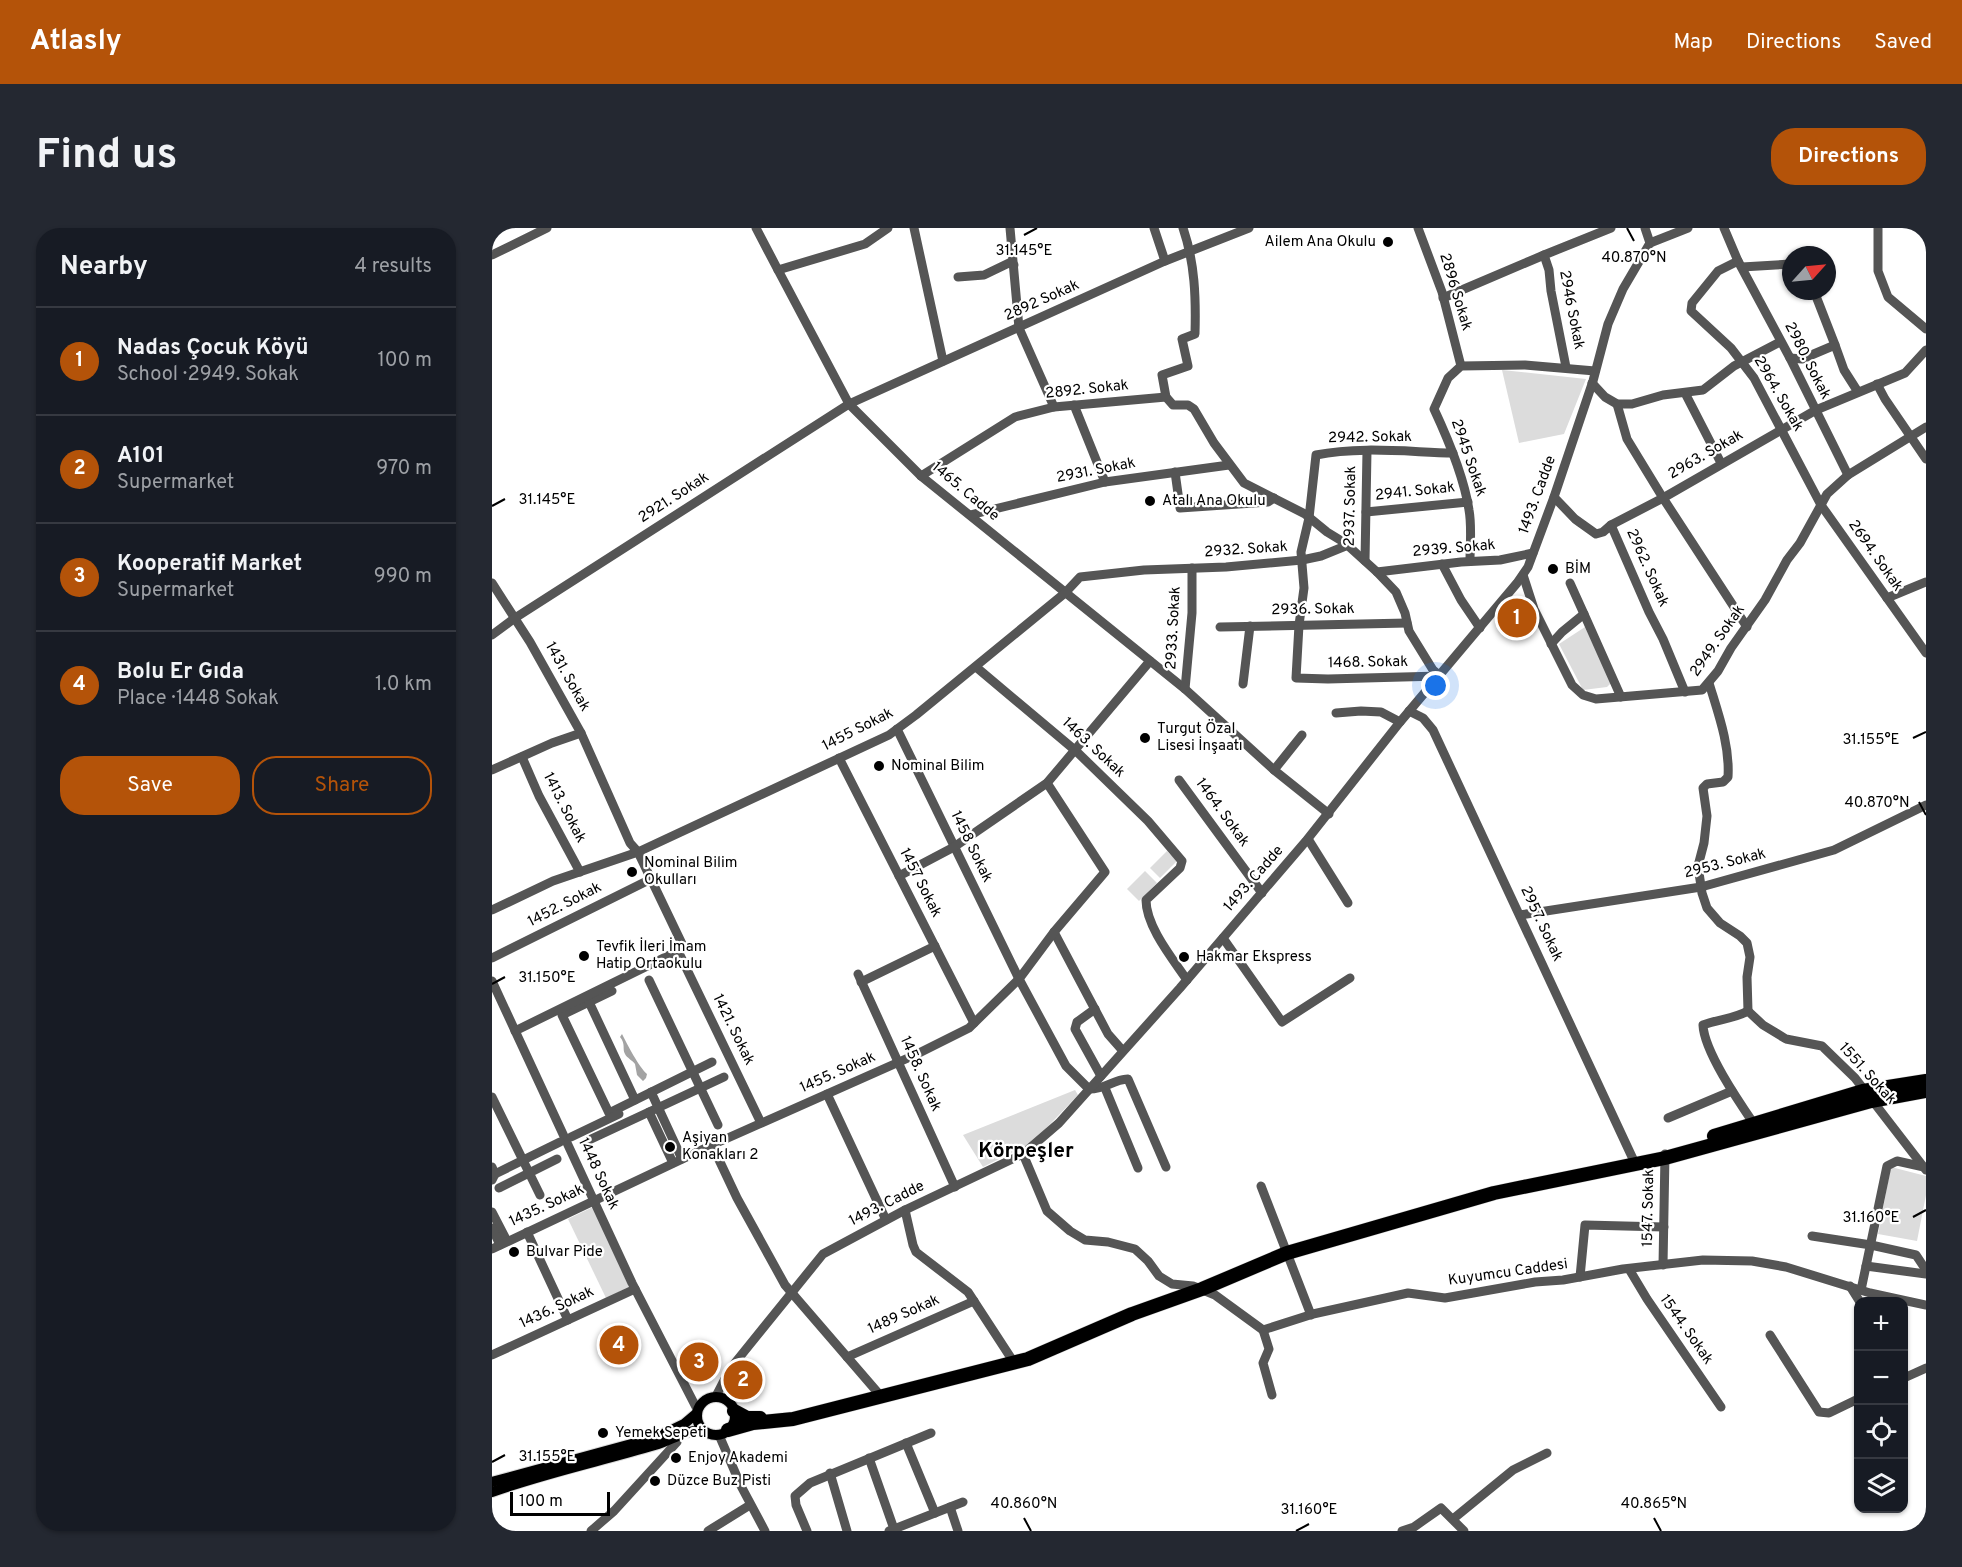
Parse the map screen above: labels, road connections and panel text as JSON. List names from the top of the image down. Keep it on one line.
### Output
{"streets":{"street":["2896 Sokak","2892 Sokak","2946 Sokak","2980. Sokak","2892. Sokak","2964. Sokak","2942. Sokak","2963. Sokak","2945 Sokak","2931. Sokak","1465. Cadde","2941. Sokak","1493. Cadde","2921. Sokak","2937. Sokak","2939. Sokak","2932. Sokak","2694. Sokak","2962. Sokak","2936. Sokak","2933. Sokak","2949. Sokak","1468. Sokak","1431. Sokak","1455 Sokak","1463. Sokak","1413. Sokak","1464. Sokak","1458 Sokak","2953. Sokak","1457 Sokak","1452. Sokak","2957. Sokak","1421. Sokak","1455. Sokak","1458. Sokak","1551. Sokak","1448 Sokak","1435. Sokak","1547. Sokak","Kuyumcu Caddesi","1436. Sokak","1489 Sokak","1544. Sokak"]},"crossings":[["2896 Sokak","2945 Sokak"],["2892 Sokak","1465. Cadde"],["2892 Sokak","2921. Sokak"],["2980. Sokak","2964. Sokak"],["2980. Sokak","2963. Sokak"],["2980. Sokak","2949. Sokak"],["2892. Sokak","1465. Cadde"],["2964. Sokak","2963. Sokak"],["2964. Sokak","2694. Sokak"],["2964. Sokak","2949. Sokak"],["2942. Sokak","2945 Sokak"],["2942. Sokak","2937. Sokak"],["2963. Sokak","2962. Sokak"],["2945 Sokak","2941. Sokak"],["2945 Sokak","2939. Sokak"],["2931. Sokak","1465. Cadde"],["1465. Cadde","1493. Cadde"],["1465. Cadde","2921. Sokak"],["1465. Cadde","2932. Sokak"],["1465. Cadde","2933. Sokak"],["1465. Cadde","1455 Sokak"],["2941. Sokak","2937. Sokak"],["1493. Cadde","2939. Sokak"],["1493. Cadde","2962. Sokak"],["1493. Cadde","2949. Sokak"],["1493. Cadde","1468. Sokak"],["1493. Cadde","1463. Sokak"],["1493. Cadde","1464. Sokak"],["1493. Cadde","1458 Sokak"],["1493. Cadde","2957. Sokak"],["1493. Cadde","1458. Sokak"],["1493. Cadde","1448 Sokak"],["2921. Sokak","1431. Sokak"],["2932. Sokak","2933. Sokak"],["2932. Sokak","1455 Sokak"],["2694. Sokak","2949. Sokak"],["2962. Sokak","2949. Sokak"],["2936. Sokak","1468. Sokak"],["1431. Sokak","1413. Sokak"],["1431. Sokak","1421. Sokak"],["1455 Sokak","1463. Sokak"],["1455 Sokak","1413. Sokak"],["1455 Sokak","1458 Sokak"],["1455 Sokak","1457 Sokak"],["1455 Sokak","1421. Sokak"],["1458 Sokak","1455. Sokak"],["2953. Sokak","2957. Sokak"],["1457 Sokak","1455. Sokak"],["1457 Sokak","1458. Sokak"],["1452. Sokak","1421. Sokak"],["1421. Sokak","1455. Sokak"],["1455. Sokak","1458. Sokak"],["1455. Sokak","1435. Sokak"],["1448 Sokak","1435. Sokak"],["1448 Sokak","1436. Sokak"],["1547. Sokak","Kuyumcu Caddesi"],["Kuyumcu Caddesi","1544. Sokak"]],"districts":["Körpeşler"],"places":["Ailem Ana Okulu","Atalı Ana Okulu","BİM","Turgut Özal Lisesi İnşaatı","Nominal Bilim","Nominal Bilim Okulları","Tevfik İleri İmam Hatip Ortaokulu","Hakmar Ekspress","Aşiyan Konakları 2","Bulvar Pide","Yemek Sepeti","Enjoy Akademi","Düzce Buz Pisti"],"scale_bar":"100 m","north":"top right","page":{"header":"Atlasly","nav":["Map","Directions","Saved"],"buttons":["Directions",["Save","Share"]],"title":"Find us","heading":["Nearby","4 results"],"list":[{"mark":"1","name":"Nadas Çocuk Köyü","note":"School · 2949. Sokak","value":"100 m"},{"mark":"2","name":"A101","note":"Supermarket","value":"970 m"},{"mark":"3","name":"Kooperatif Market","note":"Supermarket","value":"990 m"},{"mark":"4","name":"Bolu Er Gıda","note":"Place · 1448 Sokak","value":"1.0 km"}],"pins":["1","4","3","2"],"map_buttons":["+","−"],"scale":"100 m"},"coordinates":["31.145°E","40.870°N","31.155°E","31.150°E","31.160°E","40.860°N","40.865°N"]}
